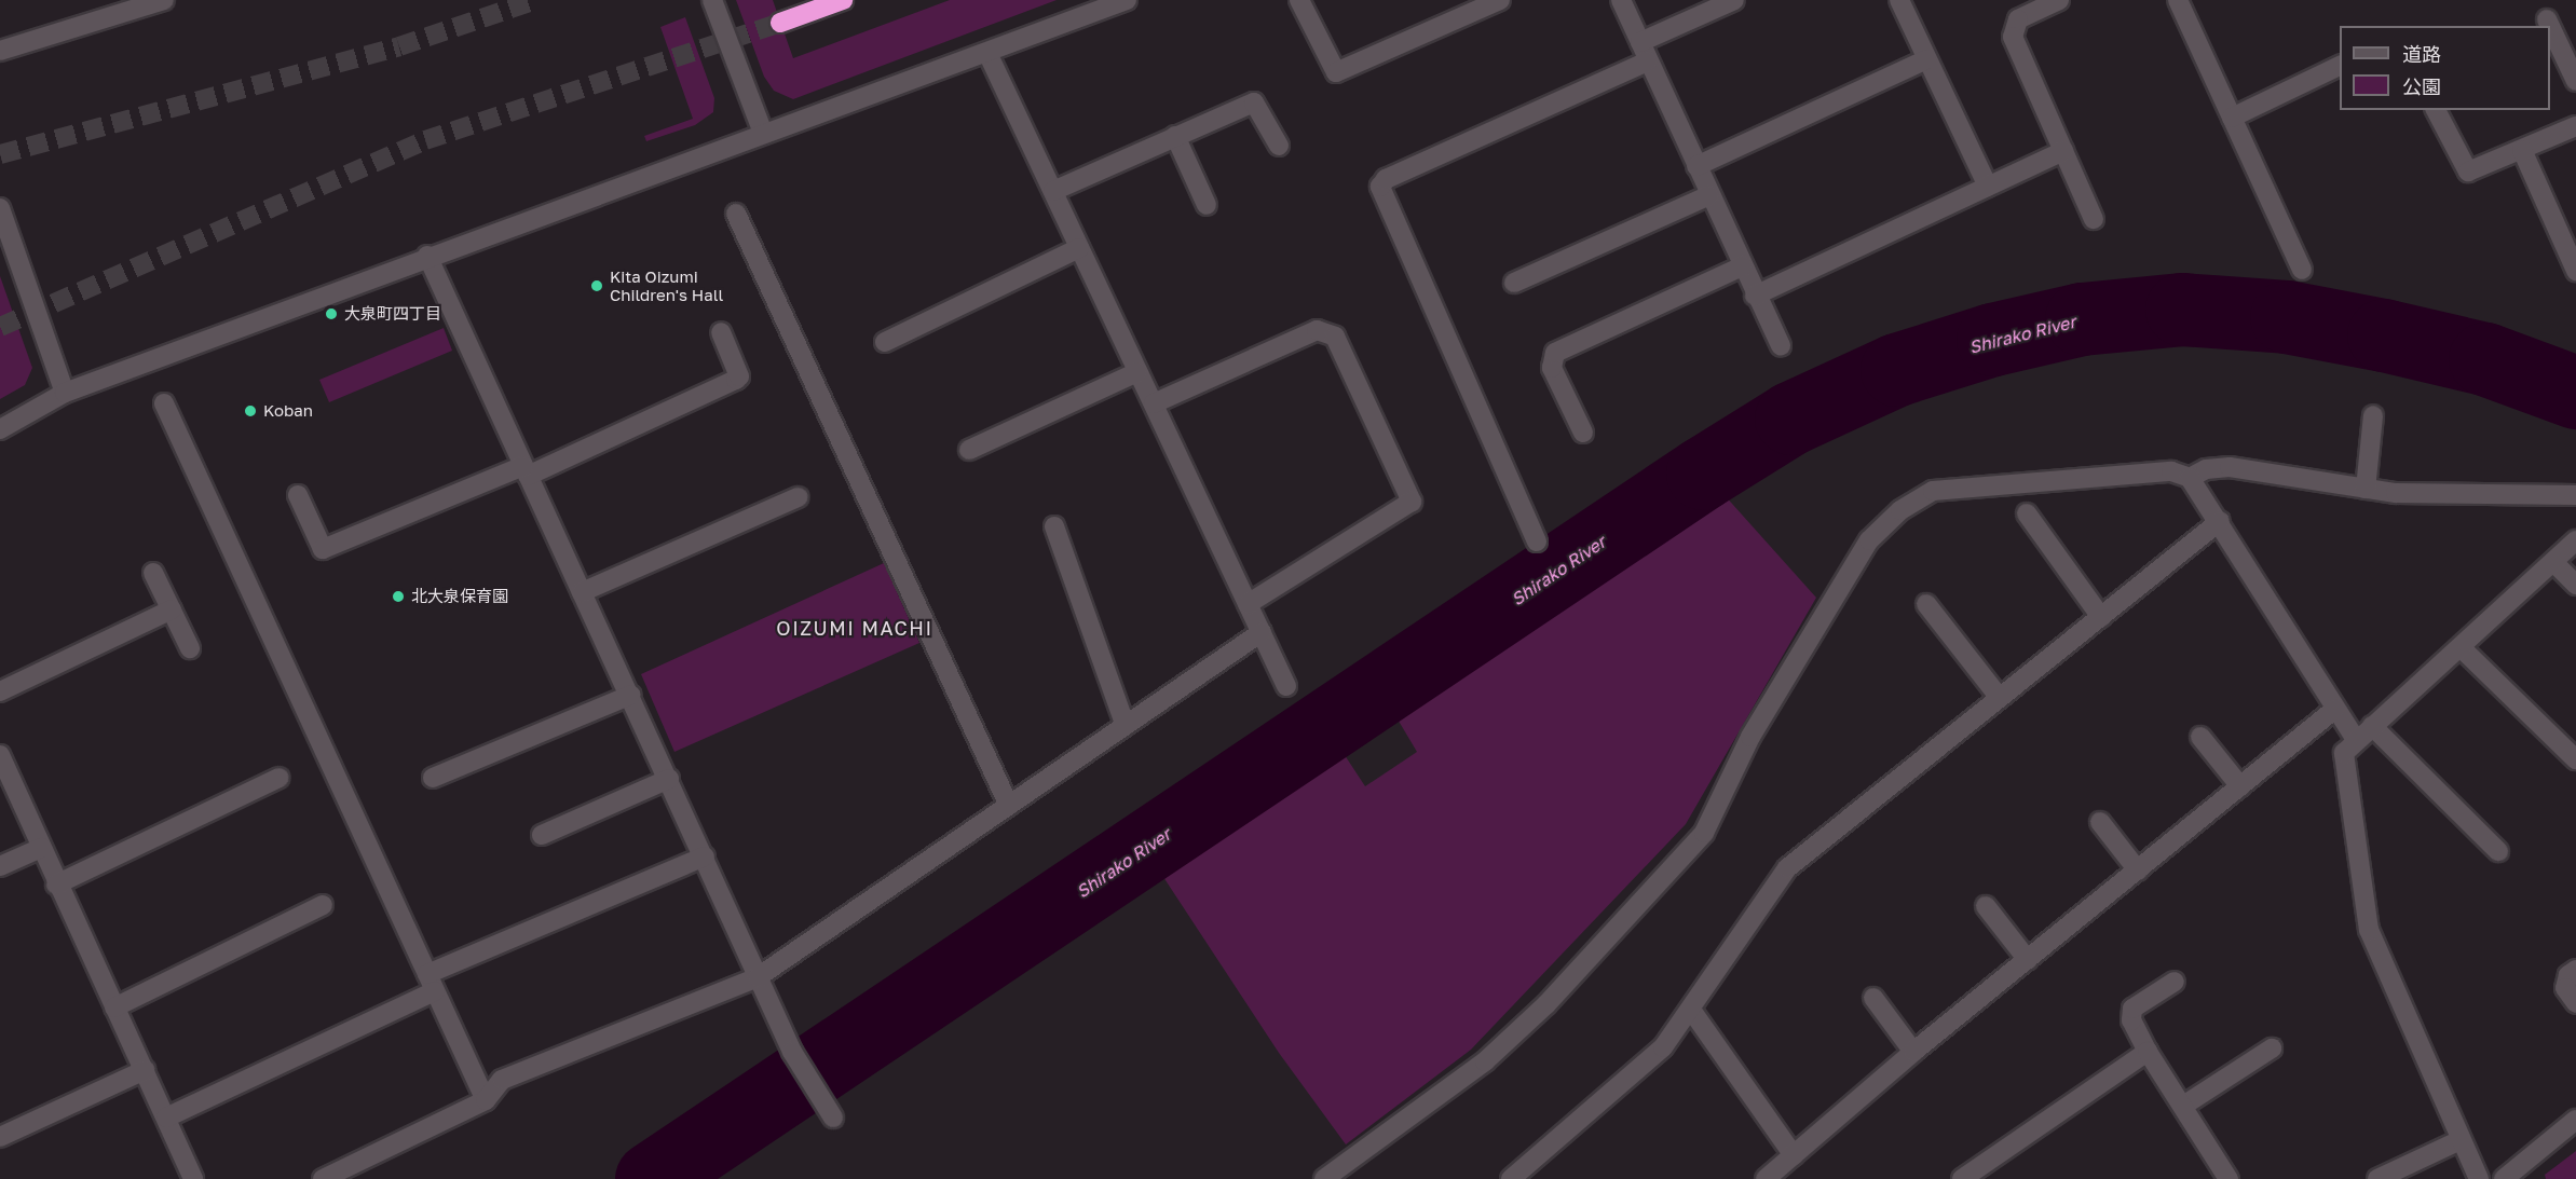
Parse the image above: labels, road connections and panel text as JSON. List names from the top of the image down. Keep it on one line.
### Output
{"districts":["OIZUMI MACHI"],"water":["Shirako River"],"places":["Kita Oizumi Children's Hall","大泉町四丁目","Koban","北大泉保育園"],"legend":["道路","公園"]}
